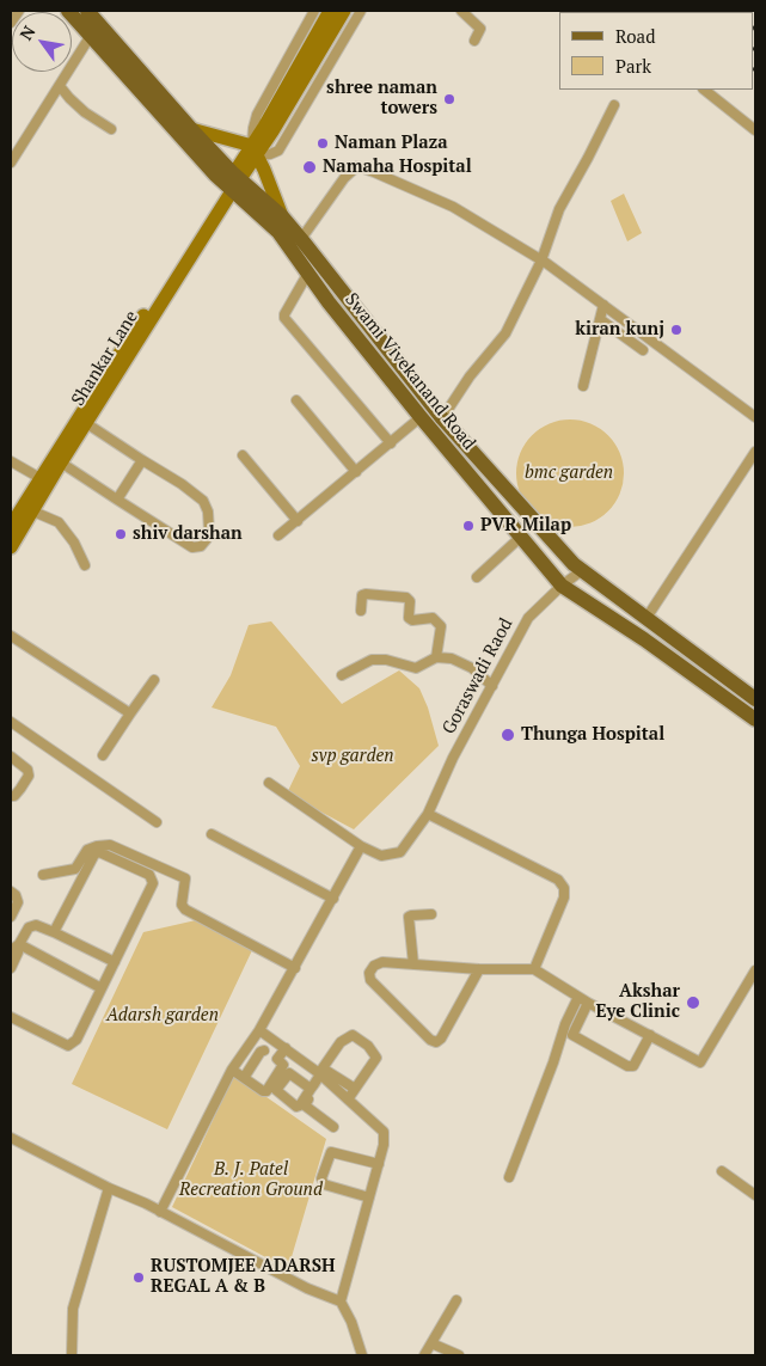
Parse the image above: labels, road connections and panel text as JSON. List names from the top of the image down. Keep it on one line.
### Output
{"streets":{"main road":["Swami Vivekanand Road"],"street":["Shankar Lane","Goraswadi Raod"]},"crossings":[["Shankar Lane","Swami Vivekanand Road"],["Swami Vivekanand Road","Goraswadi Raod"]],"parks":["bmc garden","svp garden","Adarsh garden","B. J. Patel Recreation Ground"],"places":["shree naman towers","Naman Plaza","Namaha Hospital","kiran kunj","PVR Milap","shiv darshan","Thunga Hospital","Akshar Eye Clinic","RUSTOMJEE ADARSH REGAL A & B"],"legend":["Road","Park"],"north":"top left"}
